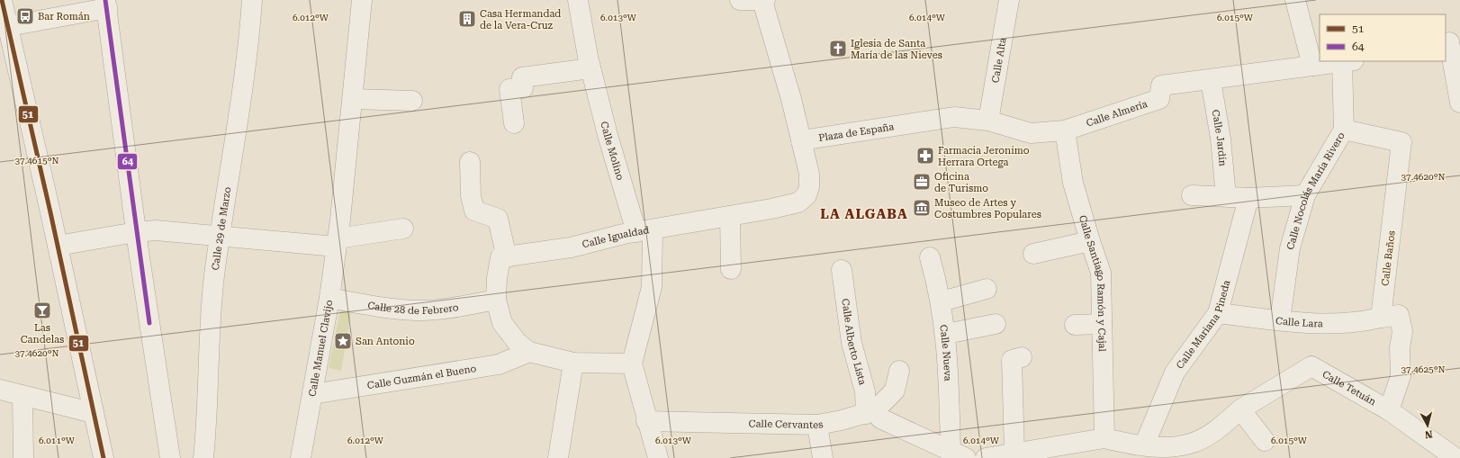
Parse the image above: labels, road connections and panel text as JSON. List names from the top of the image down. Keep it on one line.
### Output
{"streets":{"street":["Calle Alta","Calle Almería","Plaza de España","Calle Jardín","Calle Molino","Calle Nocolás María Rivero","Calle 29 de Marzo","Calle Igualdad","Calle Baños","Calle Santiago Ramón y Cajal","Calle 28 de Febrero","Calle Lara","Calle Mariana Pineda","Calle Alberto Lista","Calle Manuel Clavijo","Calle Nueva","Calle Guzmán el Bueno","Calle Tetuán","Calle Cervantes"]},"crossings":[["Calle Alta","Calle Almería"],["Calle Almería","Plaza de España"],["Calle Almería","Calle Jardín"],["Calle Almería","Calle Nocolás María Rivero"],["Calle Almería","Calle Santiago Ramón y Cajal"],["Plaza de España","Calle Igualdad"],["Calle Molino","Calle Igualdad"],["Calle Nocolás María Rivero","Calle Baños"],["Calle Nocolás María Rivero","Calle Lara"],["Calle Baños","Calle Lara"],["Calle Santiago Ramón y Cajal","Calle Tetuán"],["Calle 28 de Febrero","Calle Manuel Clavijo"],["Calle Lara","Calle Mariana Pineda"],["Calle Mariana Pineda","Calle Tetuán"],["Calle Alberto Lista","Calle Cervantes"],["Calle Manuel Clavijo","Calle Guzmán el Bueno"]],"districts":["LA ALGABA"],"places":{"bus stop":["Bar Román"],"building":["Casa Hermandad de la Vera-Cruz"],"church":["Iglesia de Santa María de las Nieves"],"pharmacy":["Farmacia Jeronimo Herrara Ortega"],"office":["Oficina de Turismo"],"museum":["Museo de Artes y Costumbres Populares"],"bar":["Las Candelas"],"place":["San Antonio"]},"lines":["transit line 51","transit line 64"],"legend":["51","64"],"north":"bottom","coordinates":["6.013°W","6.015°W","6.012°W","6.014°W","37.4615°N","37.4620°N","37.4625°N","6.011°W"]}
